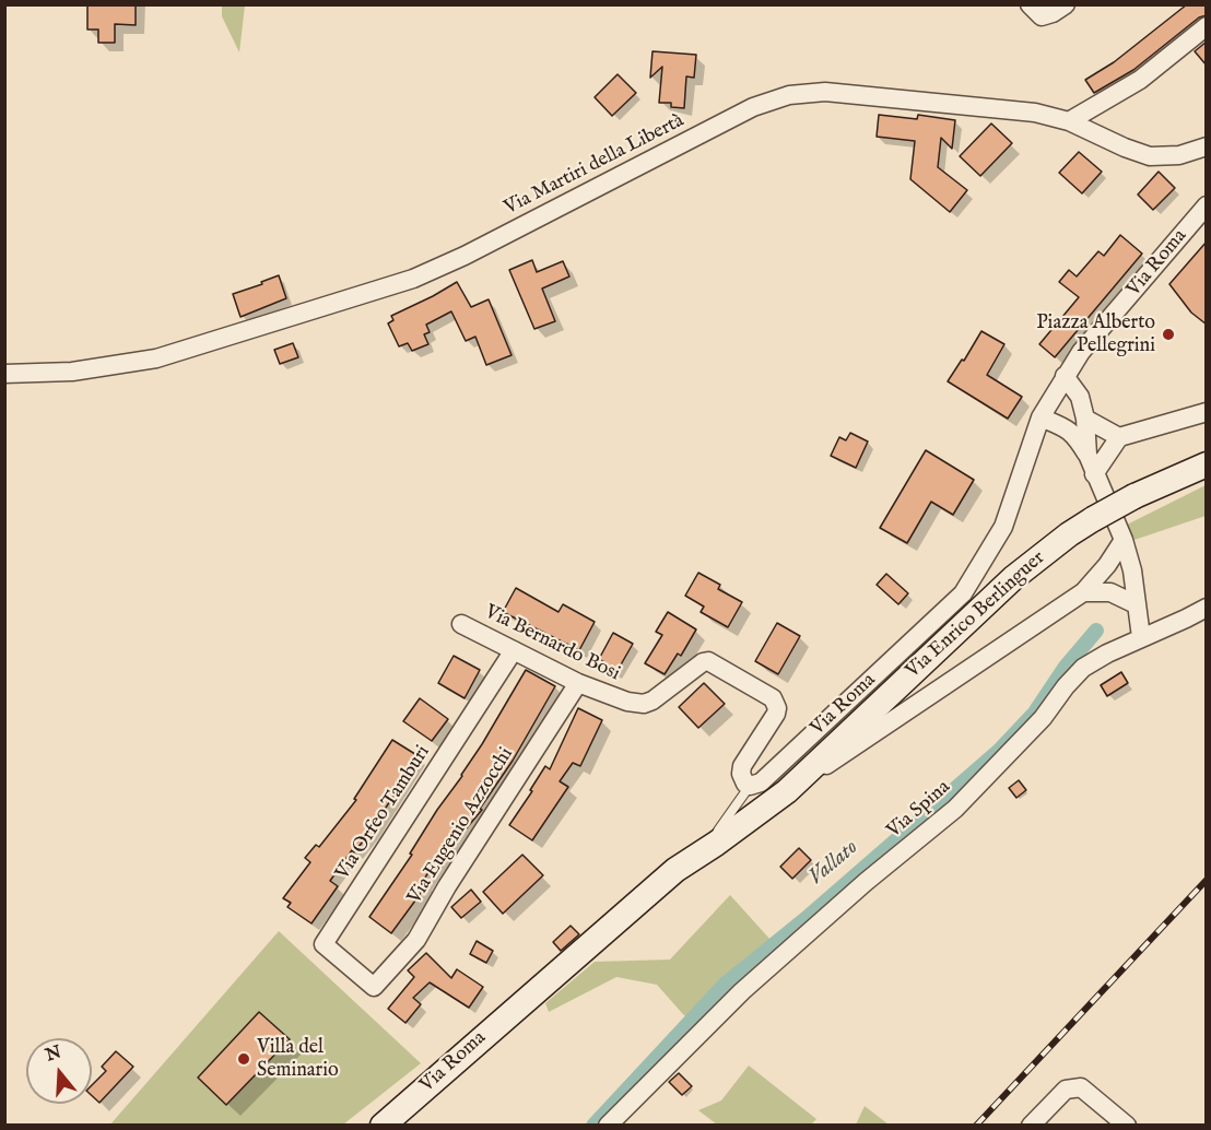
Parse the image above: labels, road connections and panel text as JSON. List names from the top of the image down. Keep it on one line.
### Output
{"streets":{"main road":["Via Roma","Via Enrico Berlinguer"],"street":["Via Martiri della Libertà","Via Bernardo Bosi","Via Spina","Via Orfeo Tamburi","Via Eugenio Azzocchi"]},"crossings":[["Via Roma","Via Enrico Berlinguer"],["Via Roma","Via Bernardo Bosi"],["Via Bernardo Bosi","Via Orfeo Tamburi"],["Via Bernardo Bosi","Via Eugenio Azzocchi"],["Via Orfeo Tamburi","Via Eugenio Azzocchi"]],"water":["Vallato"],"places":["Piazza Alberto Pellegrini","Villa del Seminario"],"north":"top"}
